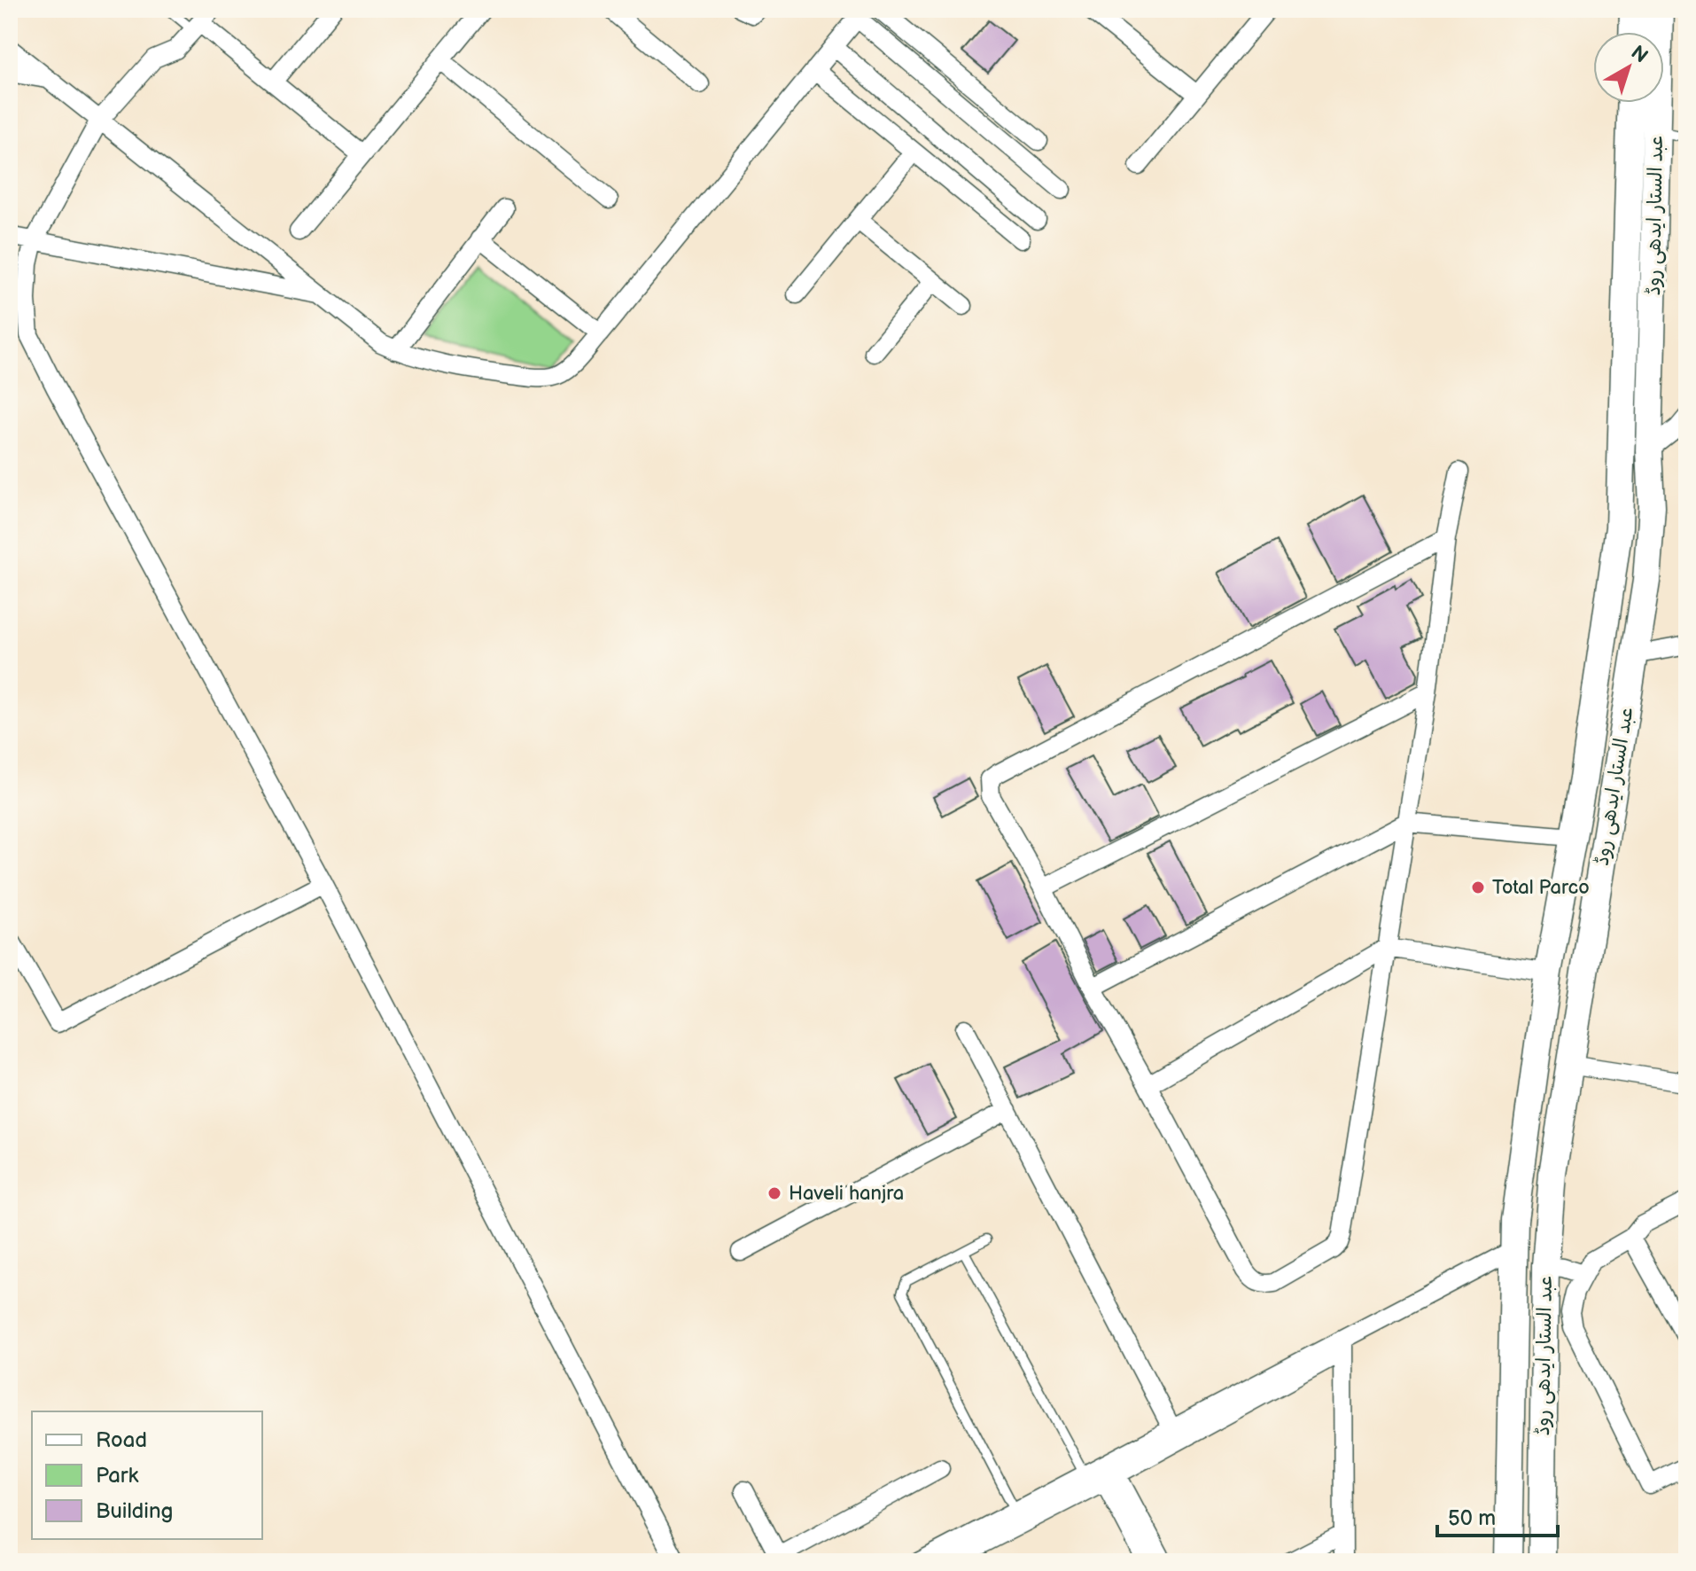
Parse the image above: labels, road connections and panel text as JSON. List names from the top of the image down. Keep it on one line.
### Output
{"streets":{"main road":["عبد الستار ایدھی روڈ"]},"places":["Total Parco","Haveli hanjra"],"legend":["Road","Park","Building"],"scale_bar":"50 m","north":"top right"}
